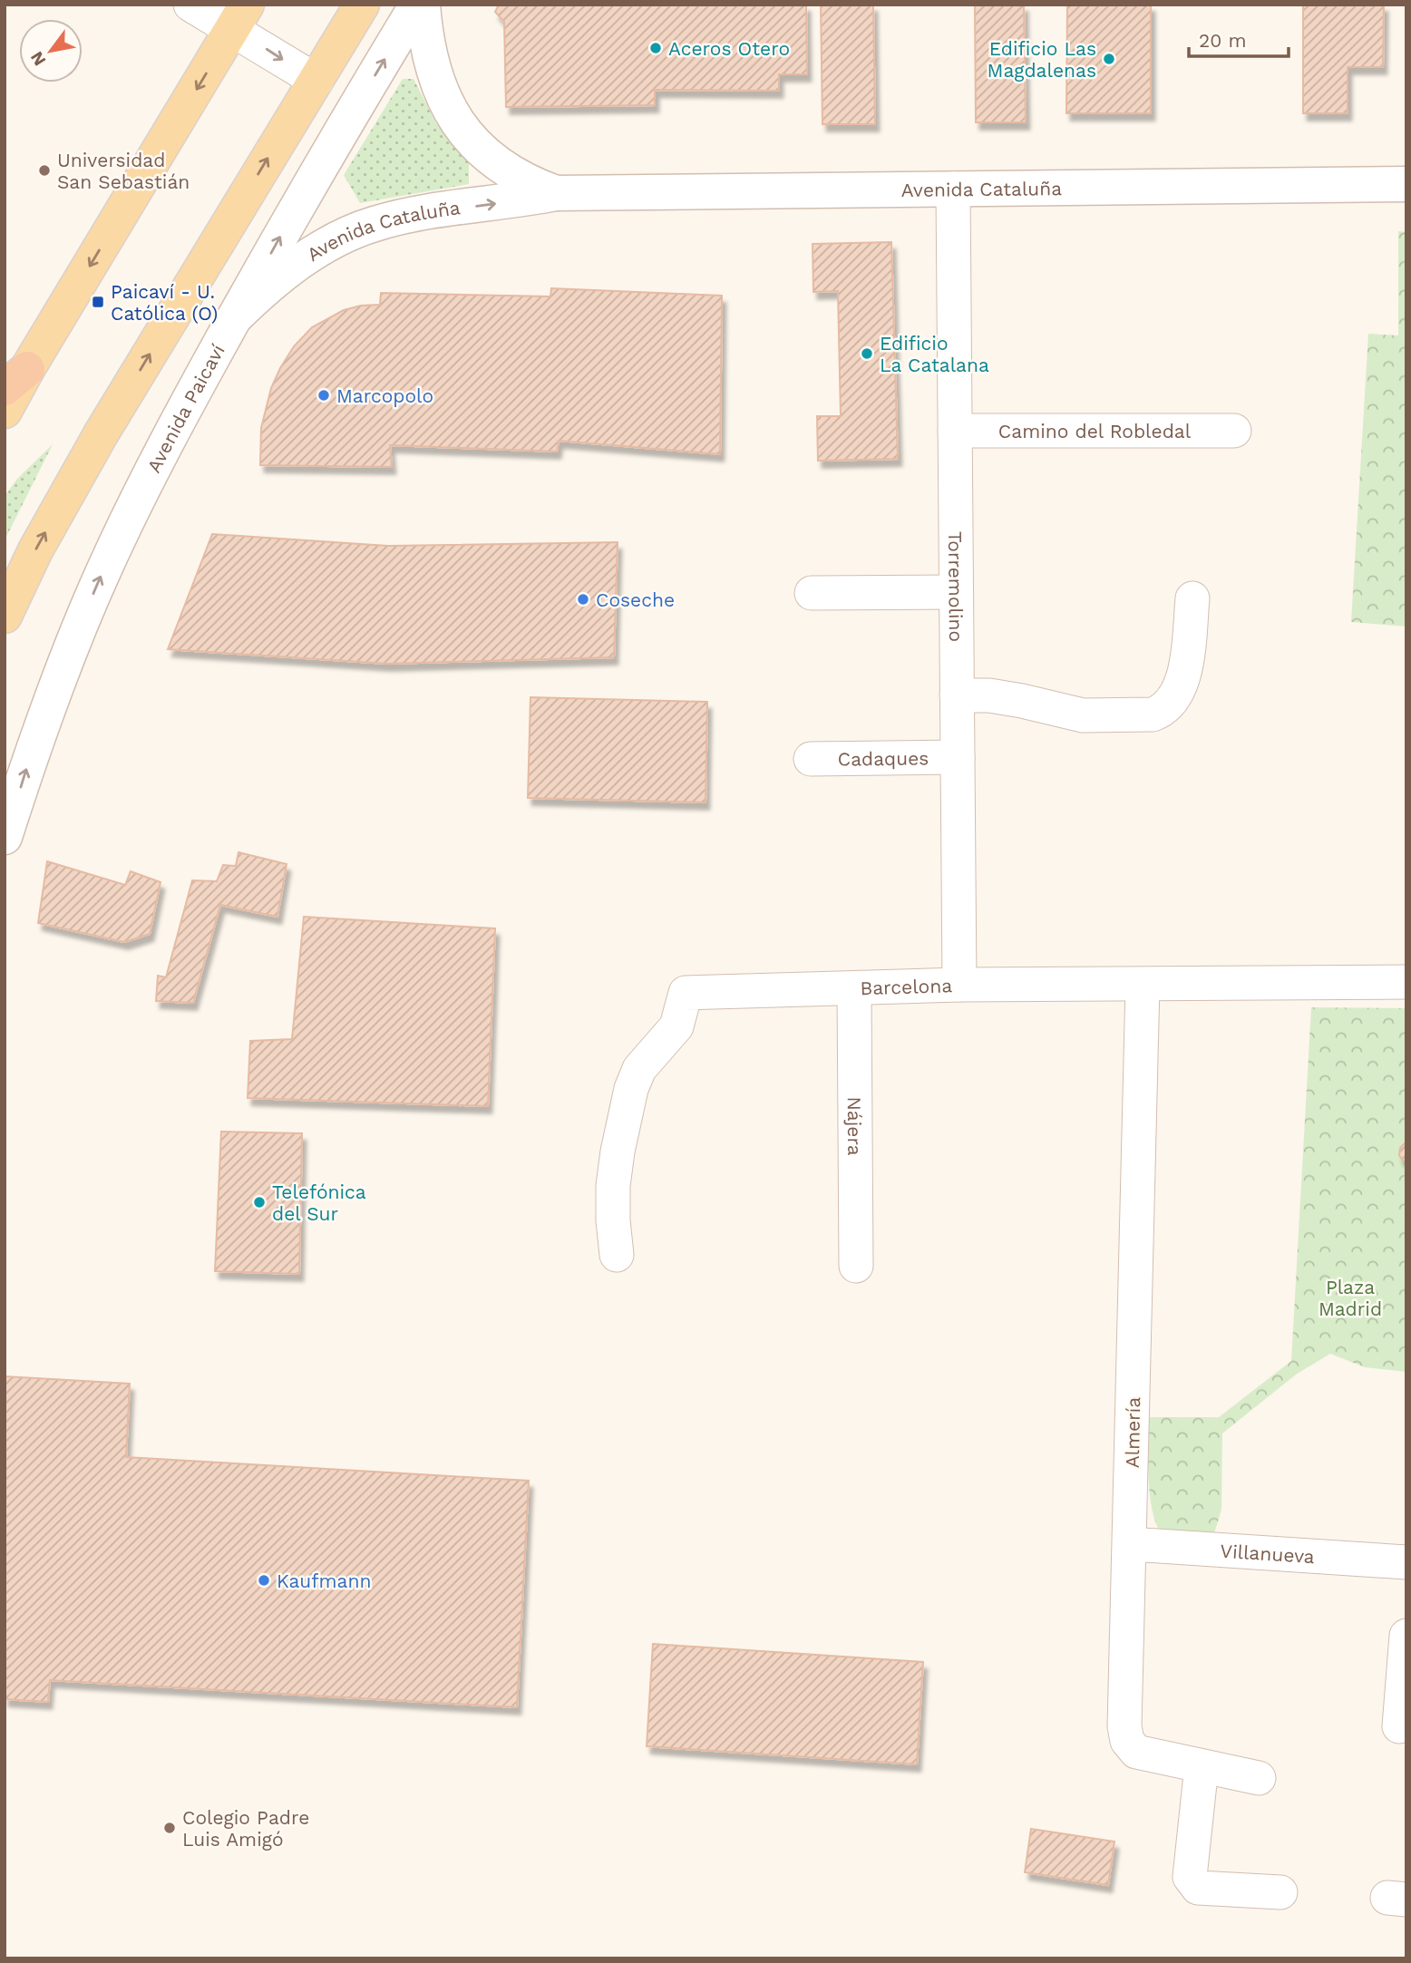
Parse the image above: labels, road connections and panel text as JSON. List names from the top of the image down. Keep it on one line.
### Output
{"streets":{"street":["Avenida Cataluña","Avenida Paicaví","Camino del Robledal","Torremolino","Cadaques","Barcelona","Nájera","Almería","Villanueva"]},"crossings":[["Avenida Cataluña","Avenida Paicaví"],["Avenida Cataluña","Torremolino"],["Camino del Robledal","Torremolino"],["Torremolino","Cadaques"],["Torremolino","Barcelona"],["Barcelona","Nájera"],["Barcelona","Almería"],["Almería","Villanueva"]],"one_way":["Avenida Paicaví"],"parks":["Plaza Madrid"],"places":{"other":["Aceros Otero","Edificio Las Magdalenas","Universidad San Sebastián","Edificio La Catalana","Marcopolo","Coseche","Telefónica del Sur","Kaufmann","Colegio Padre Luis Amigó"],"transit":["Paicaví - U. Católica (O)"]},"scale_bar":"20 m","north":"bottom left"}
